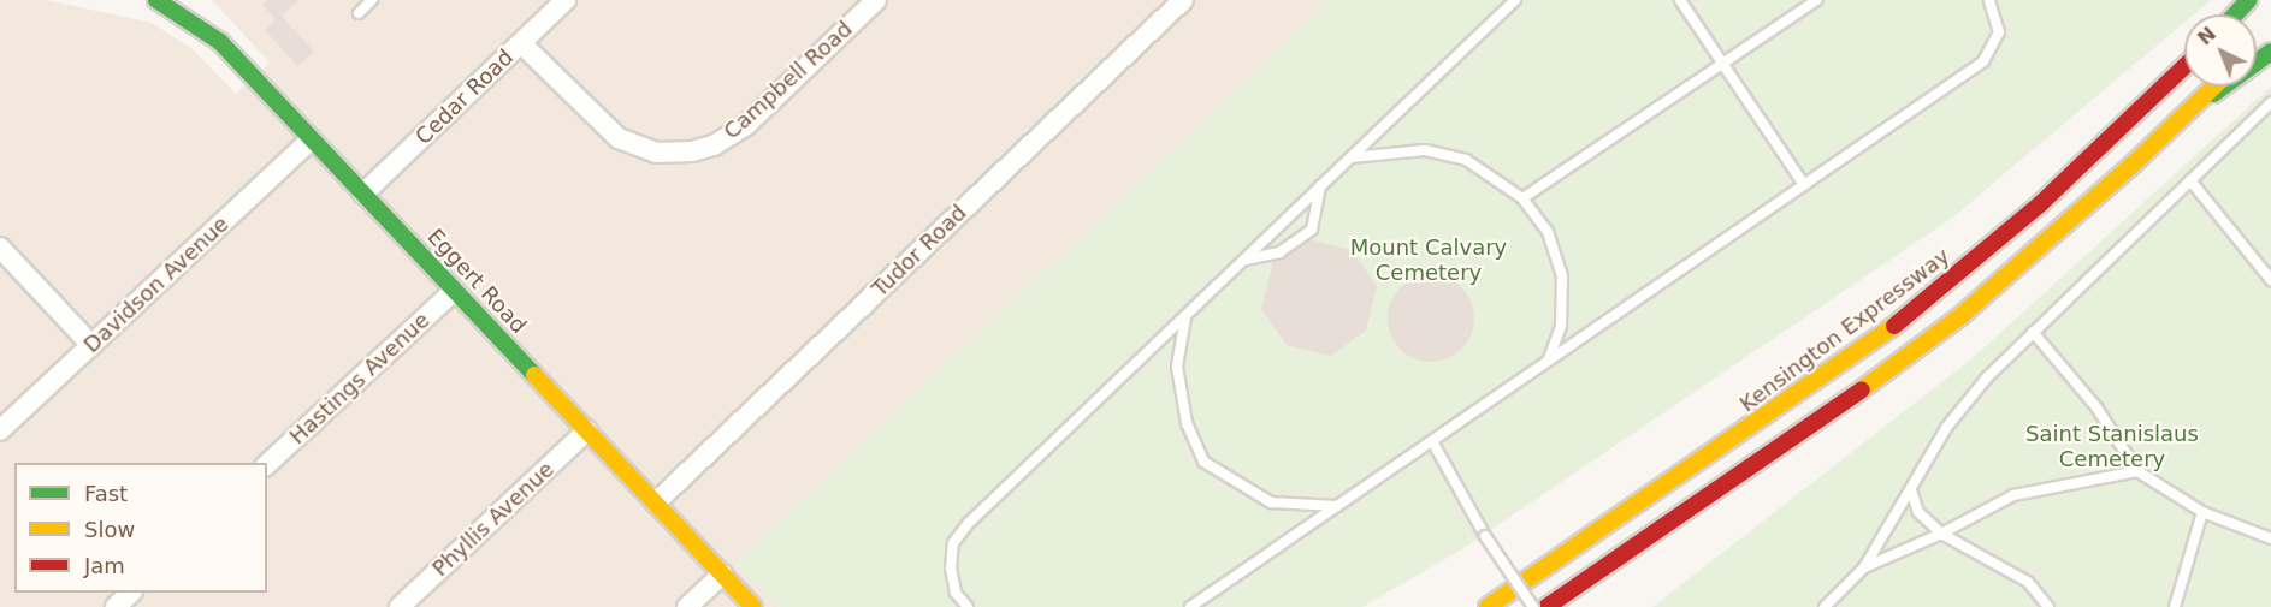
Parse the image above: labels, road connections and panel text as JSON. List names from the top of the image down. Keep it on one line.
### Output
{"streets":{"main road":["Eggert Road","Kensington Expressway"],"street":["Campbell Road","Cedar Road","Tudor Road","Davidson Avenue","Hastings Avenue","Phyllis Avenue"]},"crossings":[["Campbell Road","Cedar Road"],["Cedar Road","Eggert Road"],["Tudor Road","Eggert Road"],["Eggert Road","Davidson Avenue"],["Eggert Road","Hastings Avenue"],["Eggert Road","Phyllis Avenue"]],"parks":["Mount Calvary Cemetery","Saint Stanislaus Cemetery"],"legend":["Fast","Slow","Jam"],"north":"top left"}
